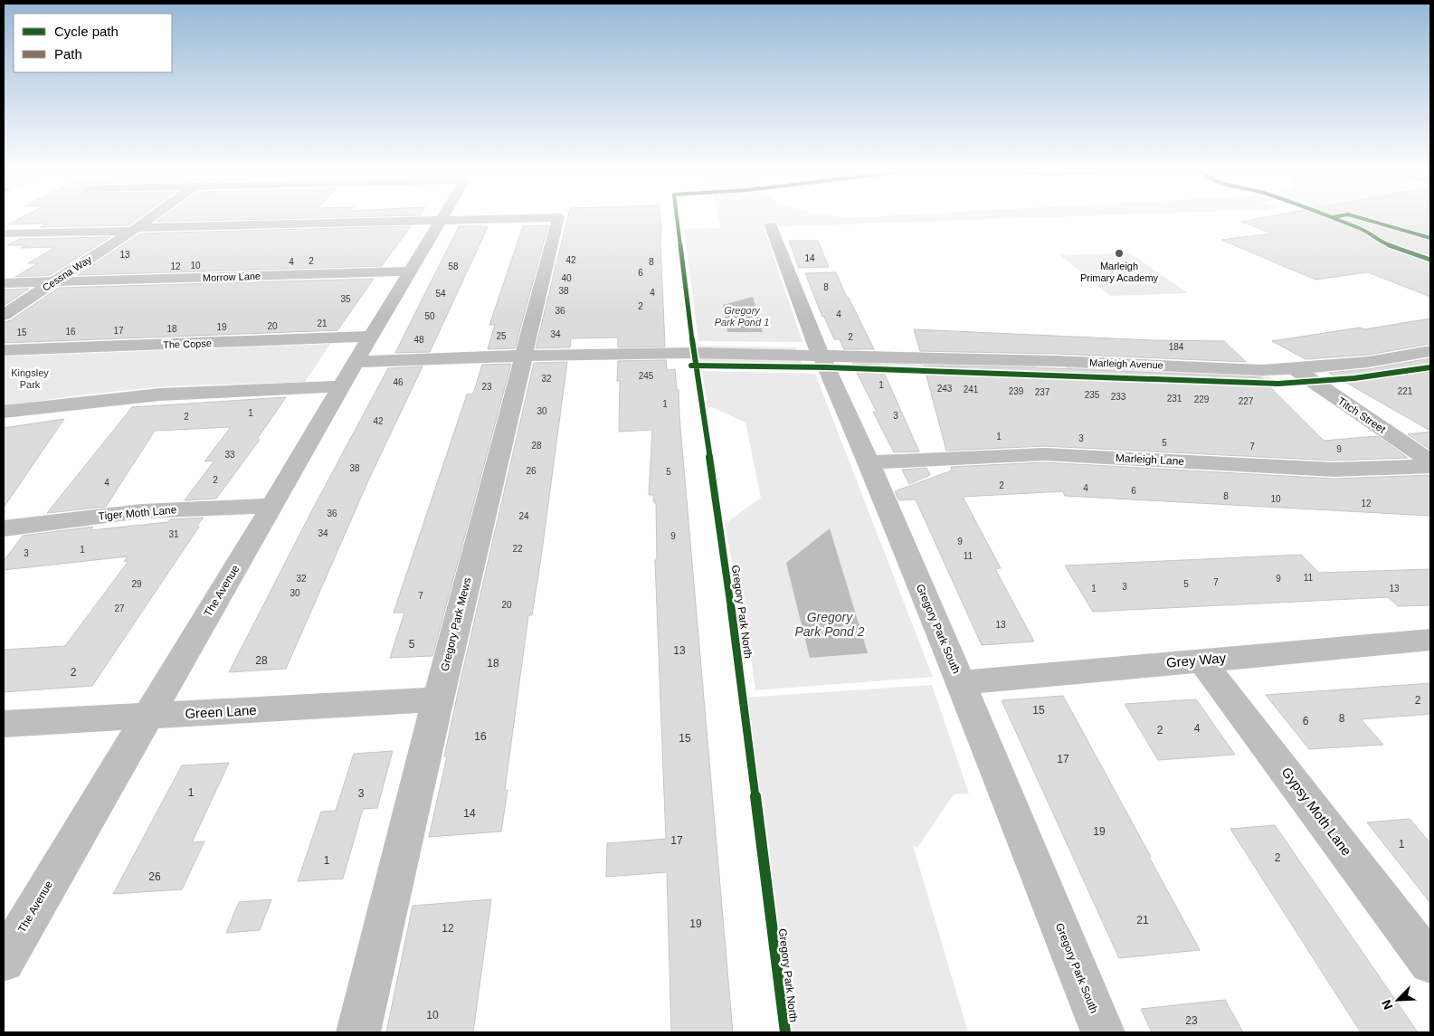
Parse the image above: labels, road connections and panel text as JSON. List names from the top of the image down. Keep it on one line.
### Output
{"streets":{"street":["Cessna Way","Morrow Lane","The Copse","Marleigh Avenue","Titch Street","Marleigh Lane","Tiger Moth Lane","The Avenue","Gregory Park Mews","Gregory Park South","Grey Way","Green Lane","Gypsy Moth Lane"],"cycle path":["Gregory Park North"]},"crossings":[["Cessna Way","Morrow Lane"],["Morrow Lane","The Avenue"],["The Copse","The Avenue"],["Marleigh Avenue","Titch Street"],["Marleigh Avenue","The Avenue"],["Marleigh Avenue","Gregory Park Mews"],["Marleigh Avenue","Gregory Park South"],["Marleigh Lane","Gregory Park South"],["Tiger Moth Lane","The Avenue"],["The Avenue","Gregory Park Mews"],["The Avenue","Green Lane"],["Gregory Park Mews","Green Lane"],["Gregory Park South","Grey Way"],["Grey Way","Gypsy Moth Lane"]],"water":["Gregory Park Pond 1","Gregory Park Pond 2"],"parks":["Kingsley Park"],"places":["Marleigh Primary Academy"],"house_numbers":["13","14","42","2","4","8","10","12","58","6","40","8","38","4","54","35","2","36","4","50","21","20","19","18","17","16","15","34","25","2","48","184","245","32","46","1","23","243","241","239","221","237","235","233","231","229","227","1","30","1","3","2","42","1","3","5","28","7","9","33","38","26","5","2","4","2","4","6","8","10","12","36","24","34","31","9","9","22","1","3","11","11","32","9","7","29","5","3","1","13","30","7","20","27","13","5","13","28","18","2","2","15","8","6","4","2","16","15","17","1","3","14","19","17","1","2","1","26","21","19","12","10","23"],"legend":["Cycle path","Path"],"north":"bottom left"}
